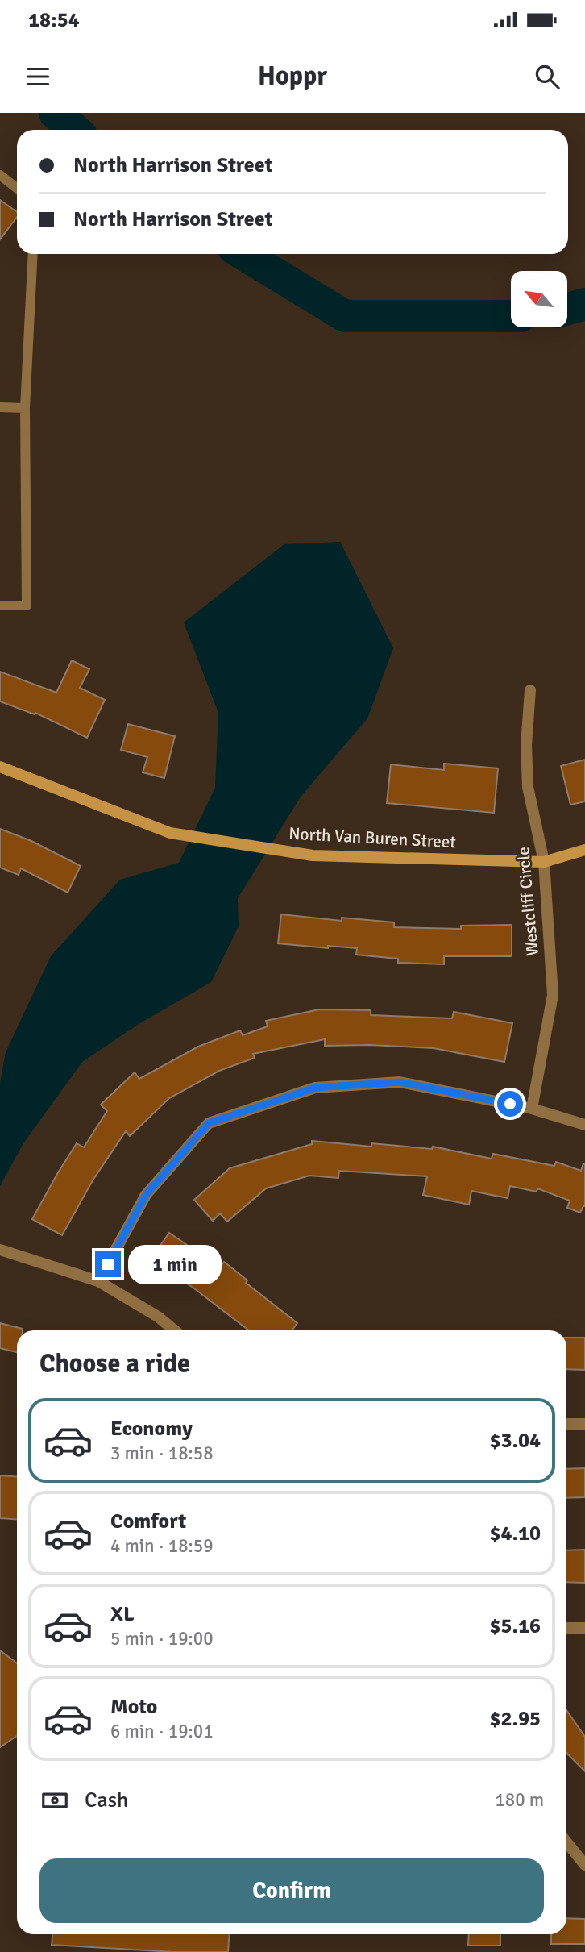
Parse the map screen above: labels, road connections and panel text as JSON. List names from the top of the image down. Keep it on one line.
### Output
{"streets":{"street":["North Van Buren Street","Westcliff Circle"]},"crossings":[["North Van Buren Street","Westcliff Circle"]],"north":"top left","page":{"status":"18:54","header":"Hoppr","banner":["North Harrison Street","North Harrison Street"],"bubble":"1 min","heading":"Choose a ride","list":[{"name":"Economy","note":"3 min · 18:58","value":"$3.04"},{"name":"Comfort","note":"4 min · 18:59","value":"$4.10"},{"name":"XL","note":"5 min · 19:00","value":"$5.16"},{"name":"Moto","note":"6 min · 19:01","value":"$2.95"}],"pay":["Cash","180 m"],"buttons":"Confirm"}}
